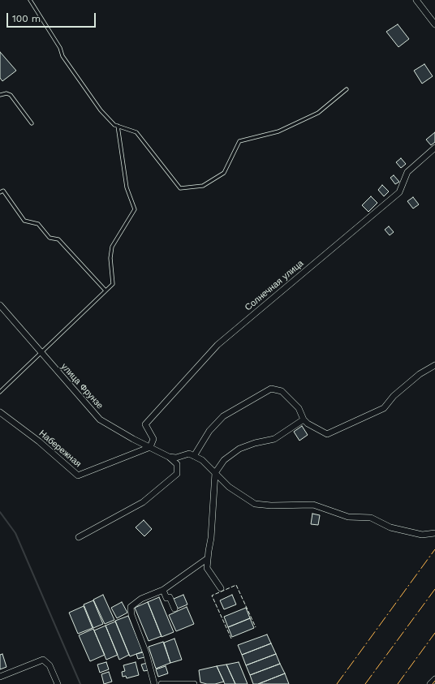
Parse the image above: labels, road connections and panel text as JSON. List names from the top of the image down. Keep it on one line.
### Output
{"streets":{"street":["Солнечная улица","улица Фрунзе","Набережная"]},"crossings":[["Солнечная улица","улица Фрунзе"],["Солнечная улица","Набережная"],["улица Фрунзе","Набережная"]],"scale_bar":"100 m"}
